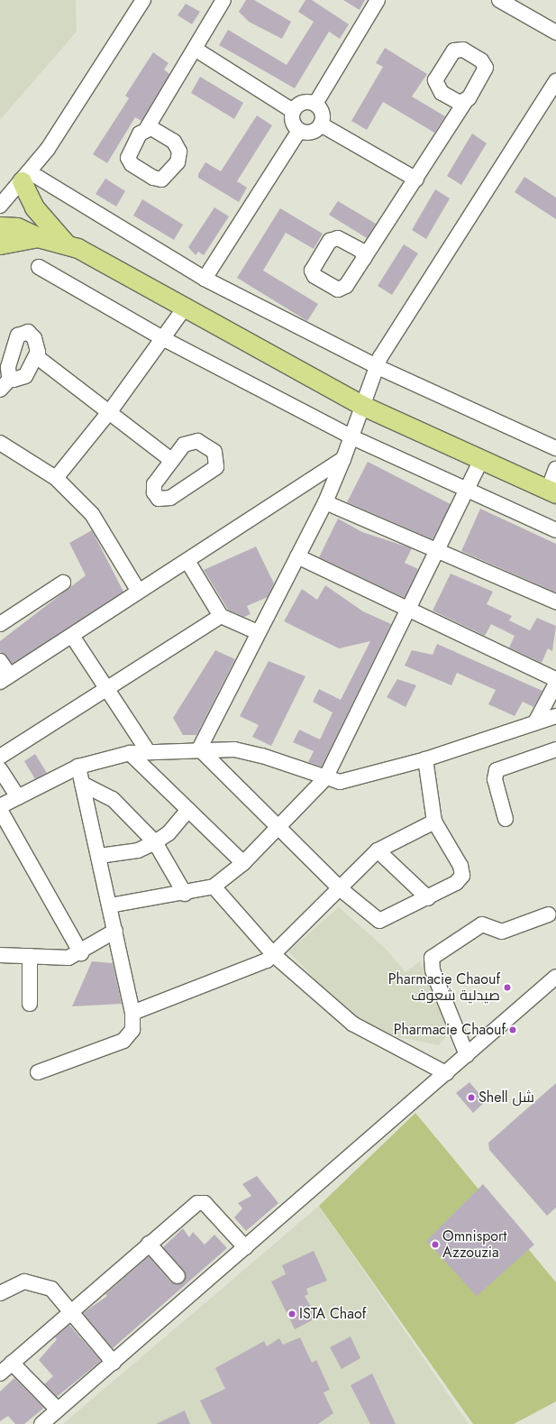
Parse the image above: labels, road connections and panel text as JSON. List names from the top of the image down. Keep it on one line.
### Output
{"places":["Pharmacie Chaouf صيدلية شعوف","Pharmacie Chaouf","Shell شل","Omnisport Azzouzia","ISTA Chaof"]}
